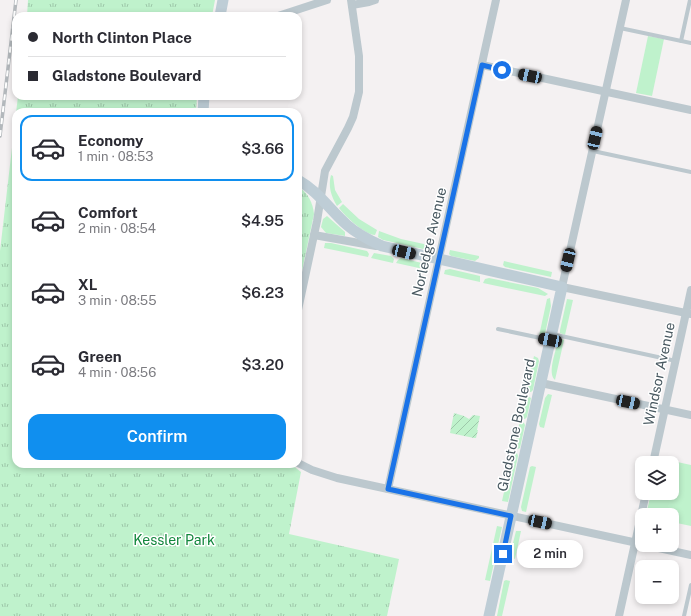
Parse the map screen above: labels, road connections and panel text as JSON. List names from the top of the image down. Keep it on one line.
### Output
{"streets":{"street":["Norledge Avenue","Windsor Avenue","Gladstone Boulevard"]},"parks":["Kessler Park"],"page":{"banner":["North Clinton Place","Gladstone Boulevard"],"list":[{"name":"Economy","note":"1 min · 08:53","value":"$3.66"},{"name":"Comfort","note":"2 min · 08:54","value":"$4.95"},{"name":"XL","note":"3 min · 08:55","value":"$6.23"},{"name":"Green","note":"4 min · 08:56","value":"$3.20"}],"buttons":"Confirm","map_buttons":["+","−"],"bubble":"2 min"}}
